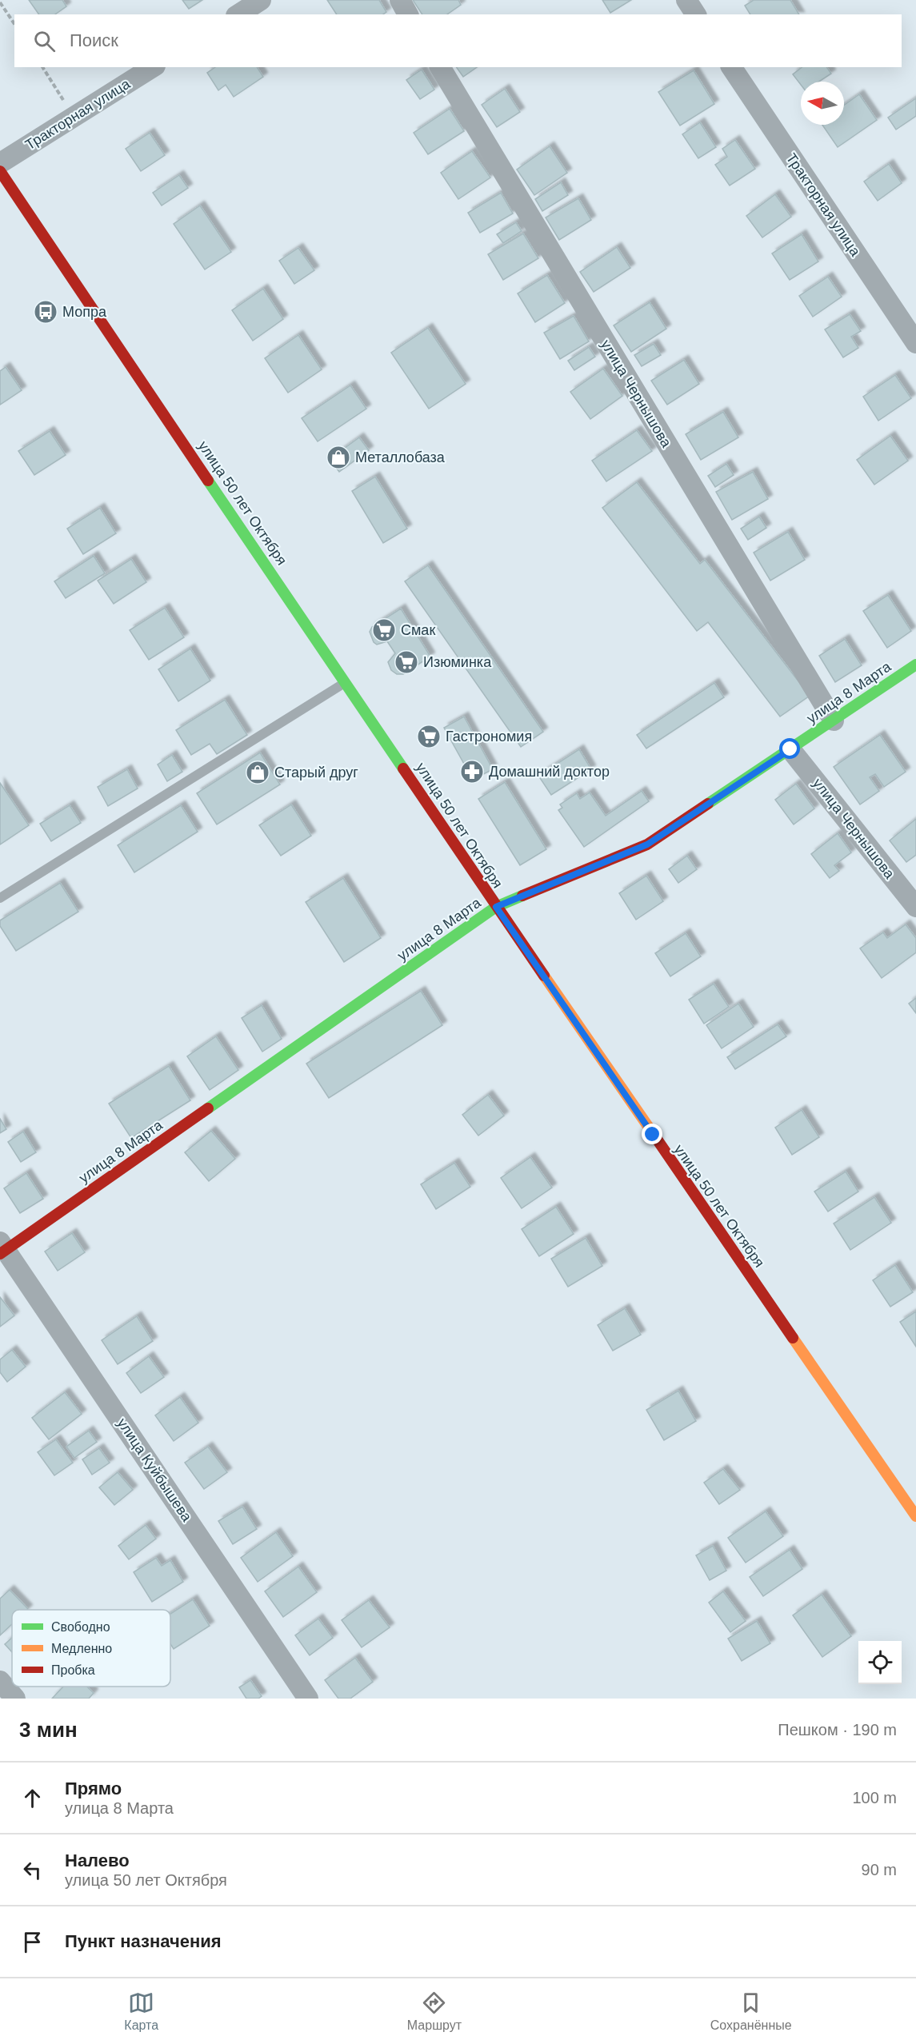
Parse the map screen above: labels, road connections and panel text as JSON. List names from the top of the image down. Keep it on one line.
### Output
{"streets":{"main road":["улица 50 лет Октября","улица 8 Марта"],"street":["Тракторная улица","улица Чернышова","улица Куйбышева"]},"crossings":[["улица Чернышова","улица 8 Марта"],["улица 50 лет Октября","улица 8 Марта"],["улица 8 Марта","улица Куйбышева"]],"places":{"bus stop":["Мопра"],"shop":["Металлобаза","Старый друг"],"supermarket":["Смак","Изюминка","Гастрономия"],"pharmacy":["Домашний доктор"]},"legend":["Свободно","Медленно","Пробка"],"north":"left","page":{"search":"Поиск","heading":["3 мин","Пешком · 190 m"],"list":[["Прямо","улица 8 Марта","100 m"],["Налево","улица 50 лет Октября","90 m"],"Пункт назначения"],"nav":["Карта","Маршрут","Сохранённые"]}}
